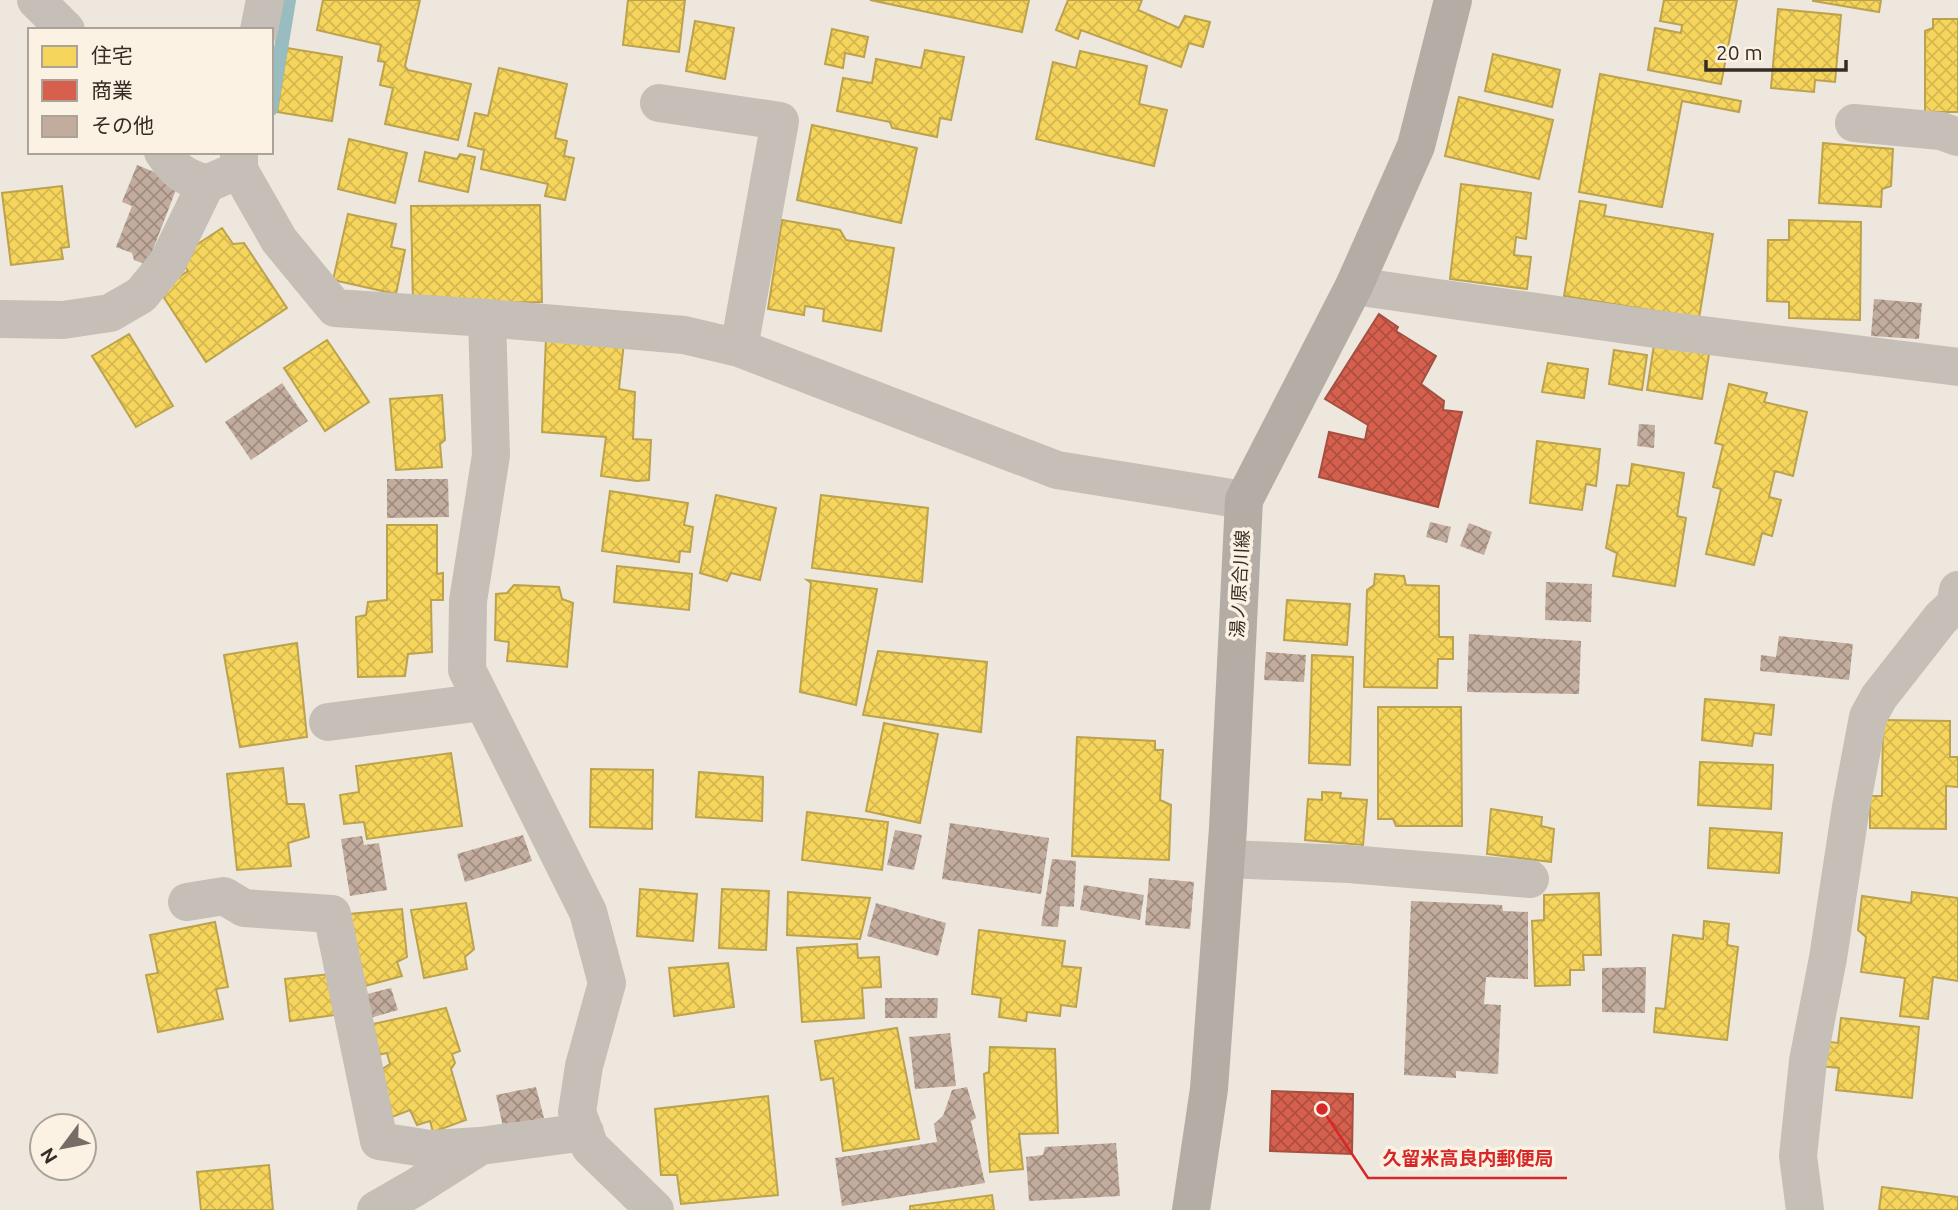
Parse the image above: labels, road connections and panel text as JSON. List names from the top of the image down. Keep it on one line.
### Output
{"streets":{"main road":["湯ノ原合川線"]},"places":["久留米高良内郵便局"],"legend":["住宅","商業","その他"],"scale_bar":"20 m","north":"bottom left"}
